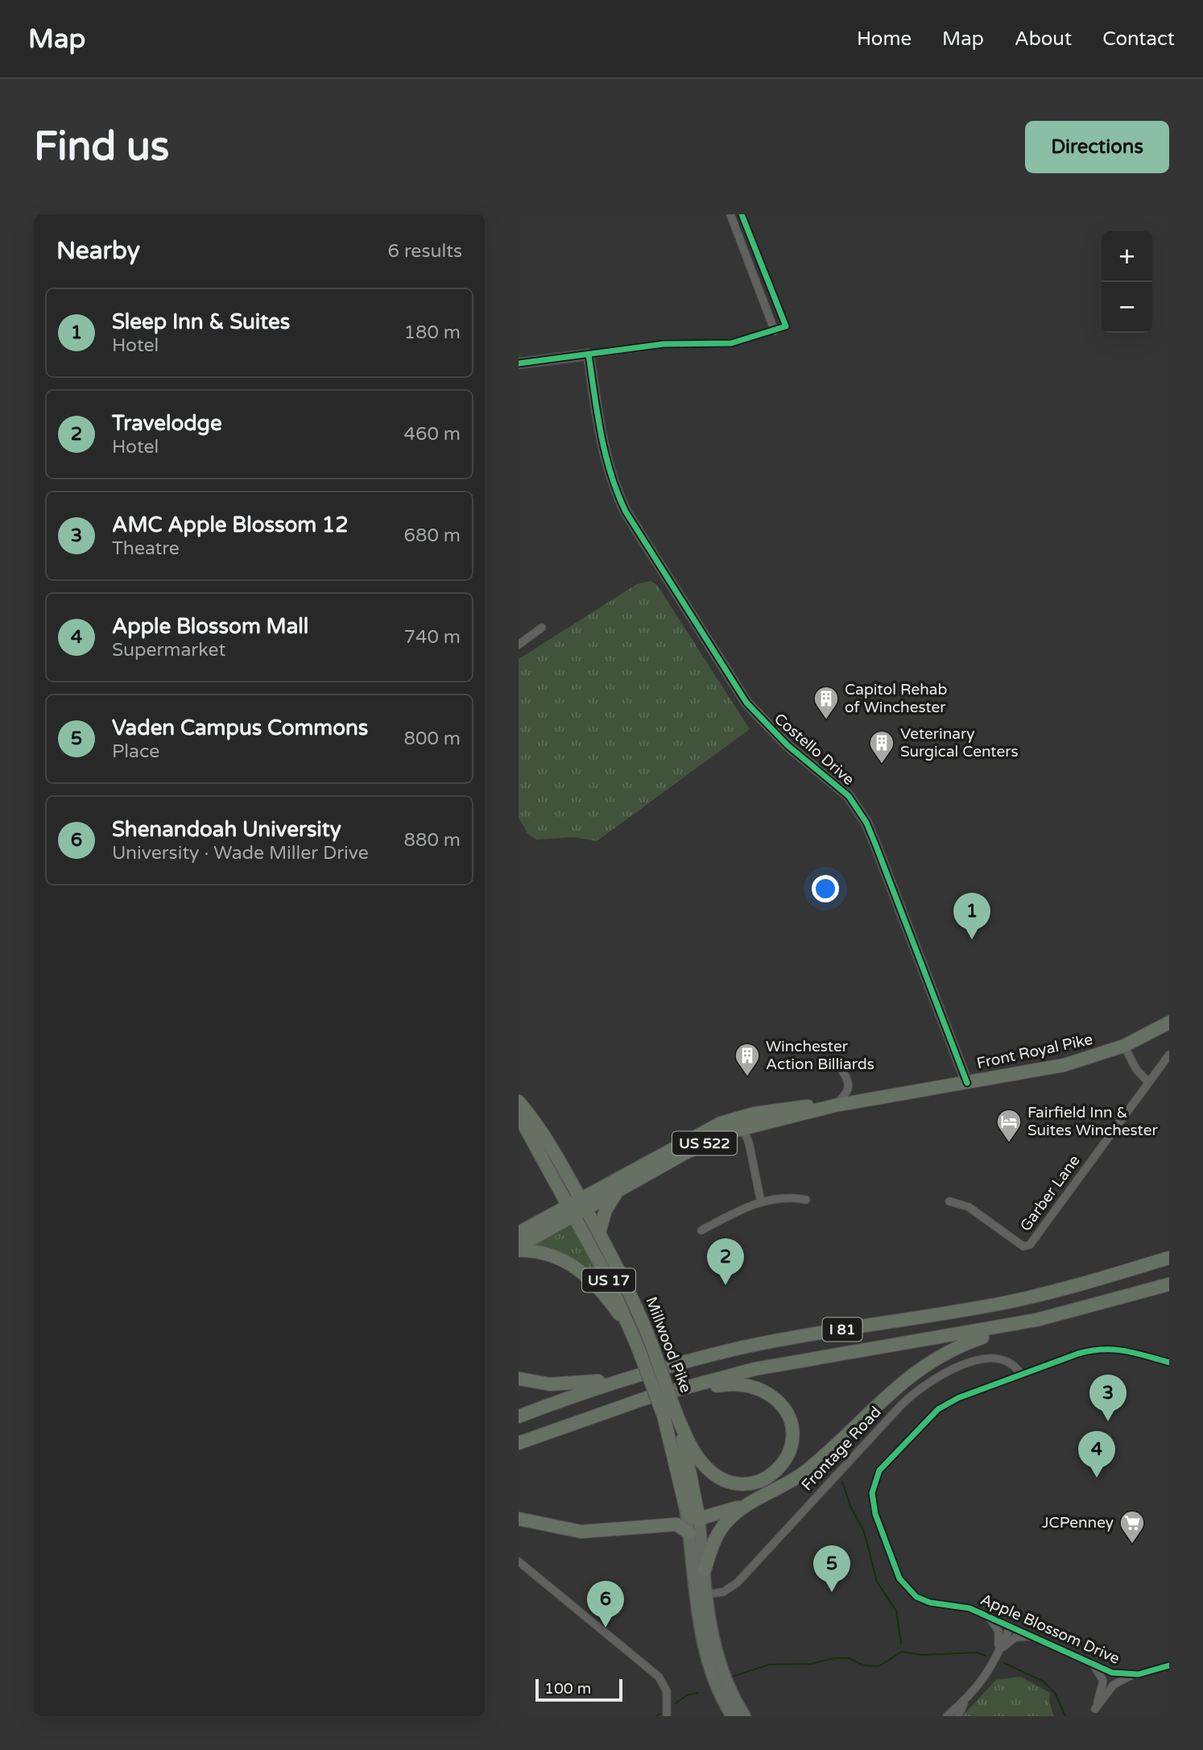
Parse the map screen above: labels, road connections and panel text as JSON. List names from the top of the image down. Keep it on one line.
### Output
{"streets":{"highway":["Front Royal Pike","US 522","US 17","I 81","Millwood Pike"],"street":["Costello Drive","Garber Lane","Frontage Road","Apple Blossom Drive"]},"crossings":[["Costello Drive","Front Royal Pike"],["Front Royal Pike","Millwood Pike"],["US 17","Millwood Pike"],["US 17","Frontage Road"],["Millwood Pike","Frontage Road"],["Frontage Road","Apple Blossom Drive"]],"places":{"building":["Capitol Rehab of Winchester","Veterinary Surgical Centers","Winchester Action Billiards"],"hotel":["Fairfield Inn & Suites Winchester"],"supermarket":["JCPenney"]},"scale_bar":"100 m","page":{"header":"Map","nav":["Home","Map","About","Contact"],"buttons":"Directions","title":"Find us","heading":["Nearby","6 results"],"map_buttons":["+","−"],"list":[{"mark":"1","name":"Sleep Inn & Suites","note":"Hotel","value":"180 m"},{"mark":"2","name":"Travelodge","note":"Hotel","value":"460 m"},{"mark":"3","name":"AMC Apple Blossom 12","note":"Theatre","value":"680 m"},{"mark":"4","name":"Apple Blossom Mall","note":"Supermarket","value":"740 m"},{"mark":"5","name":"Vaden Campus Commons","note":"Place","value":"800 m"},{"mark":"6","name":"Shenandoah University","note":"University · Wade Miller Drive","value":"880 m"}],"pins":["1","2","3","4","5","6"],"scale":"100 m"}}
